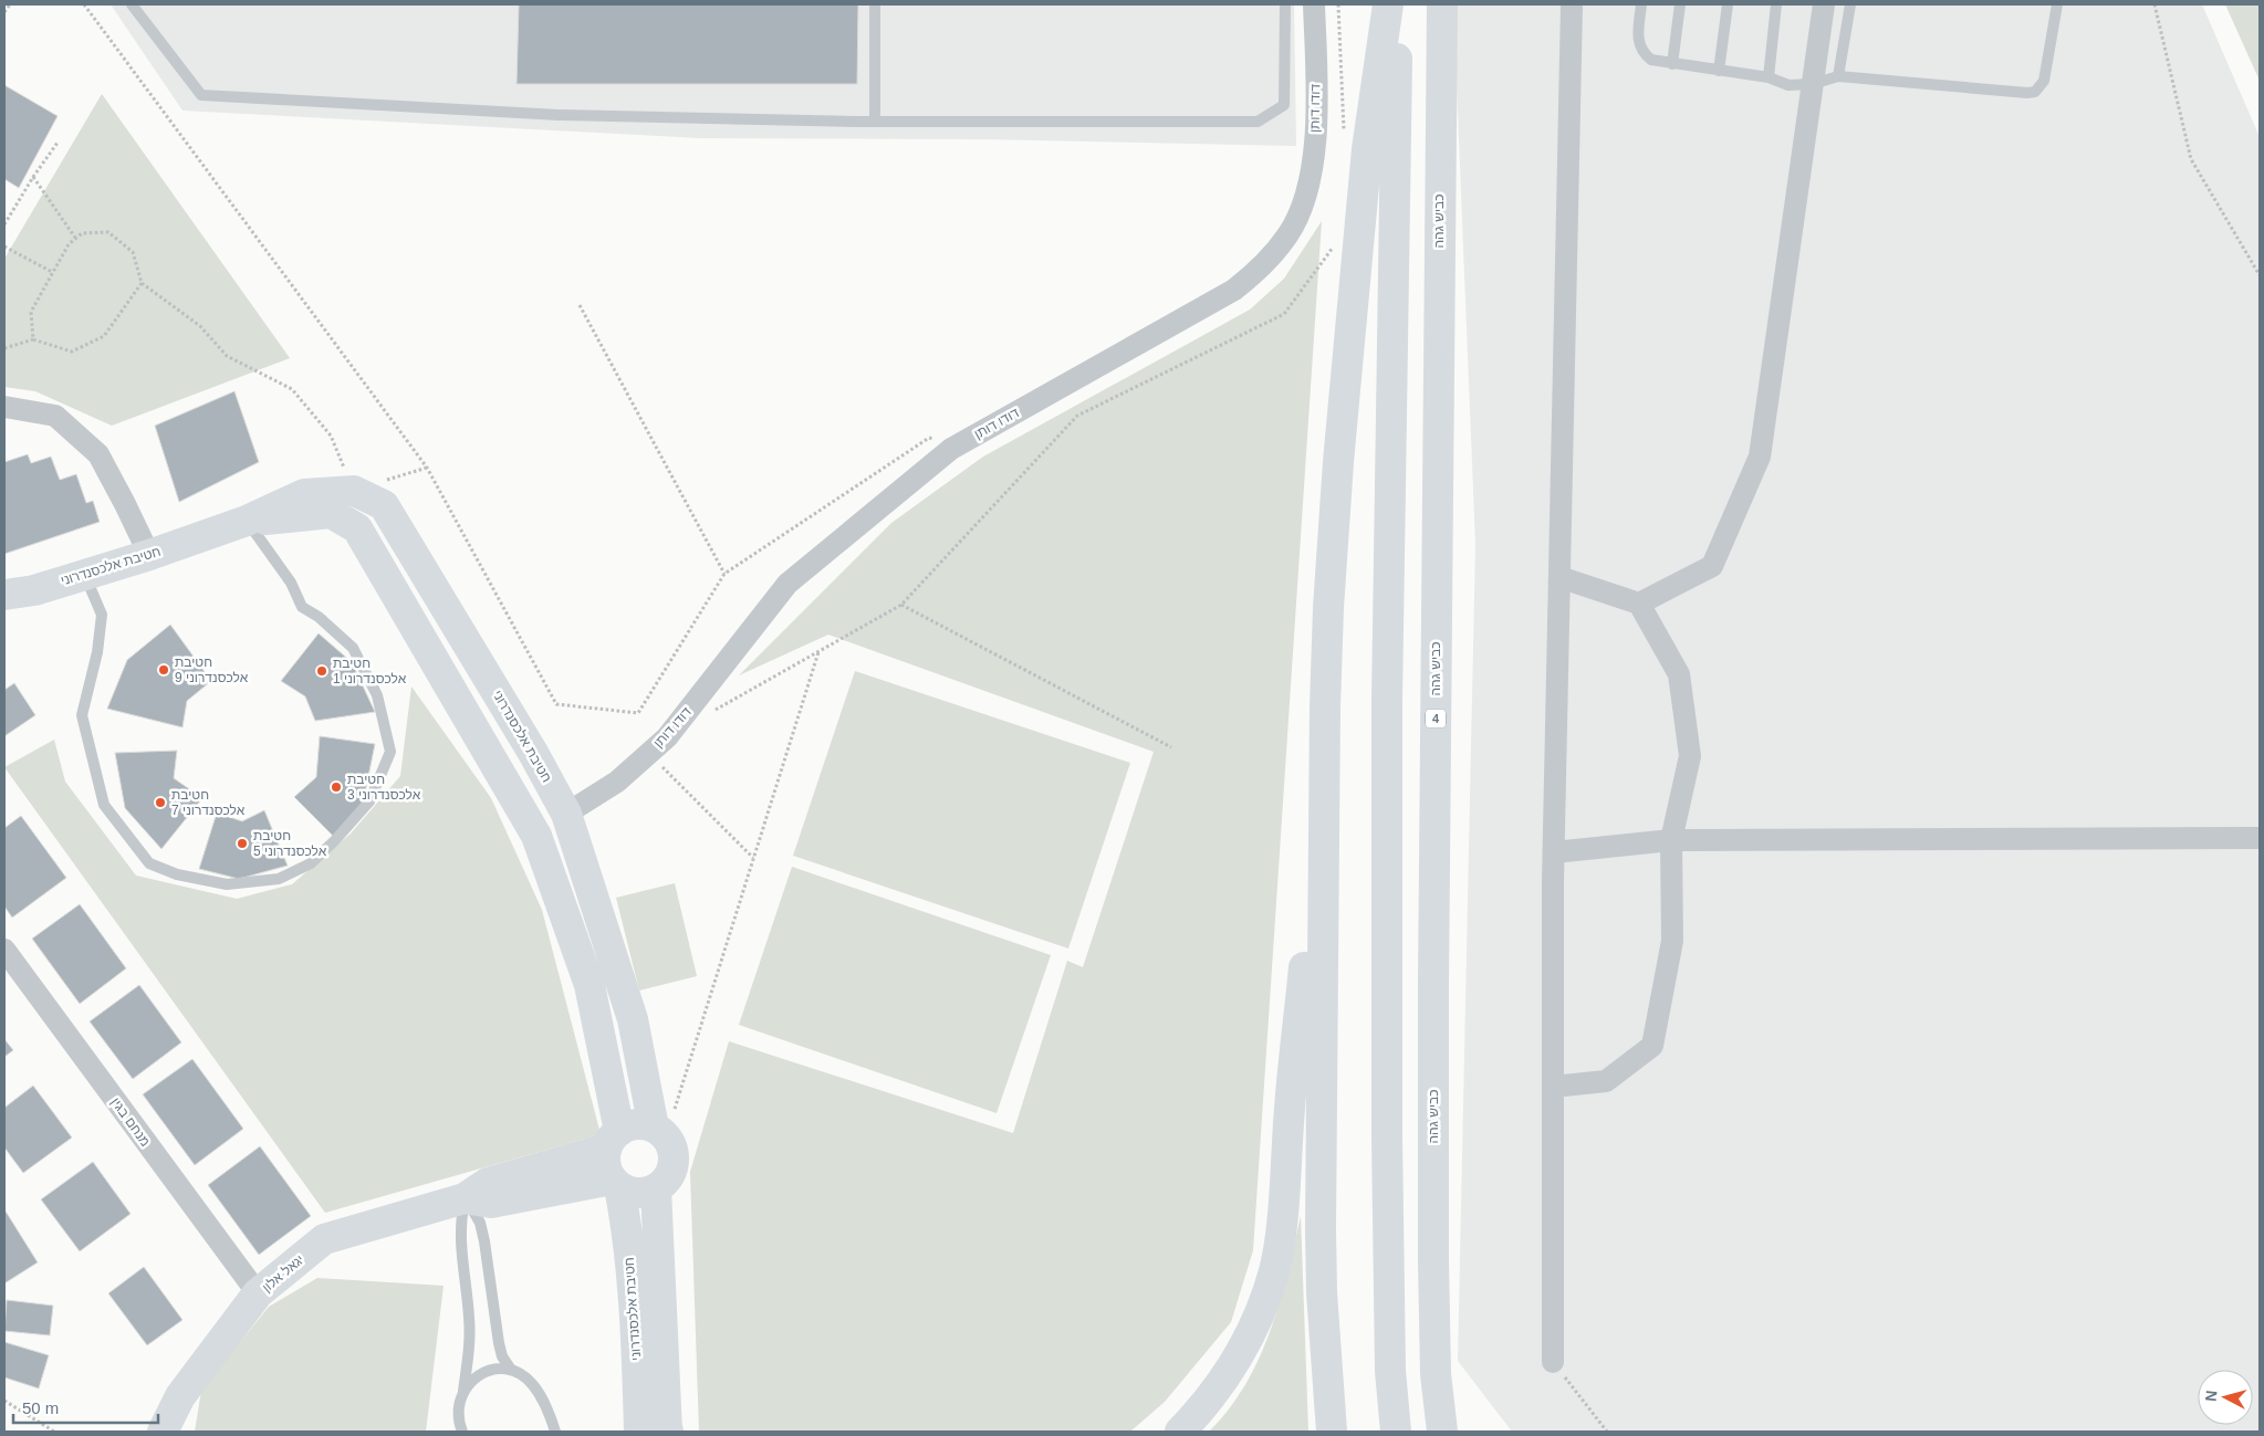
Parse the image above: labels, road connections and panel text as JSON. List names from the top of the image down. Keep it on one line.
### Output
{"streets":{"main road":["כביש גהה","חטיבת אלכסנדרוני","4","יגאל אלון"],"street":["דודו דותן","מנחם בגין"]},"crossings":[["דודו דותן","חטיבת אלכסנדרוני"],["חטיבת אלכסנדרוני","יגאל אלון"],["מנחם בגין","יגאל אלון"]],"places":["חטיבת אלכסנדרוני 9","חטיבת אלכסנדרוני 1","חטיבת אלכסנדרוני 3","חטיבת אלכסנדרוני 7","חטיבת אלכסנדרוני 5"],"scale_bar":"50 m","north":"left"}
